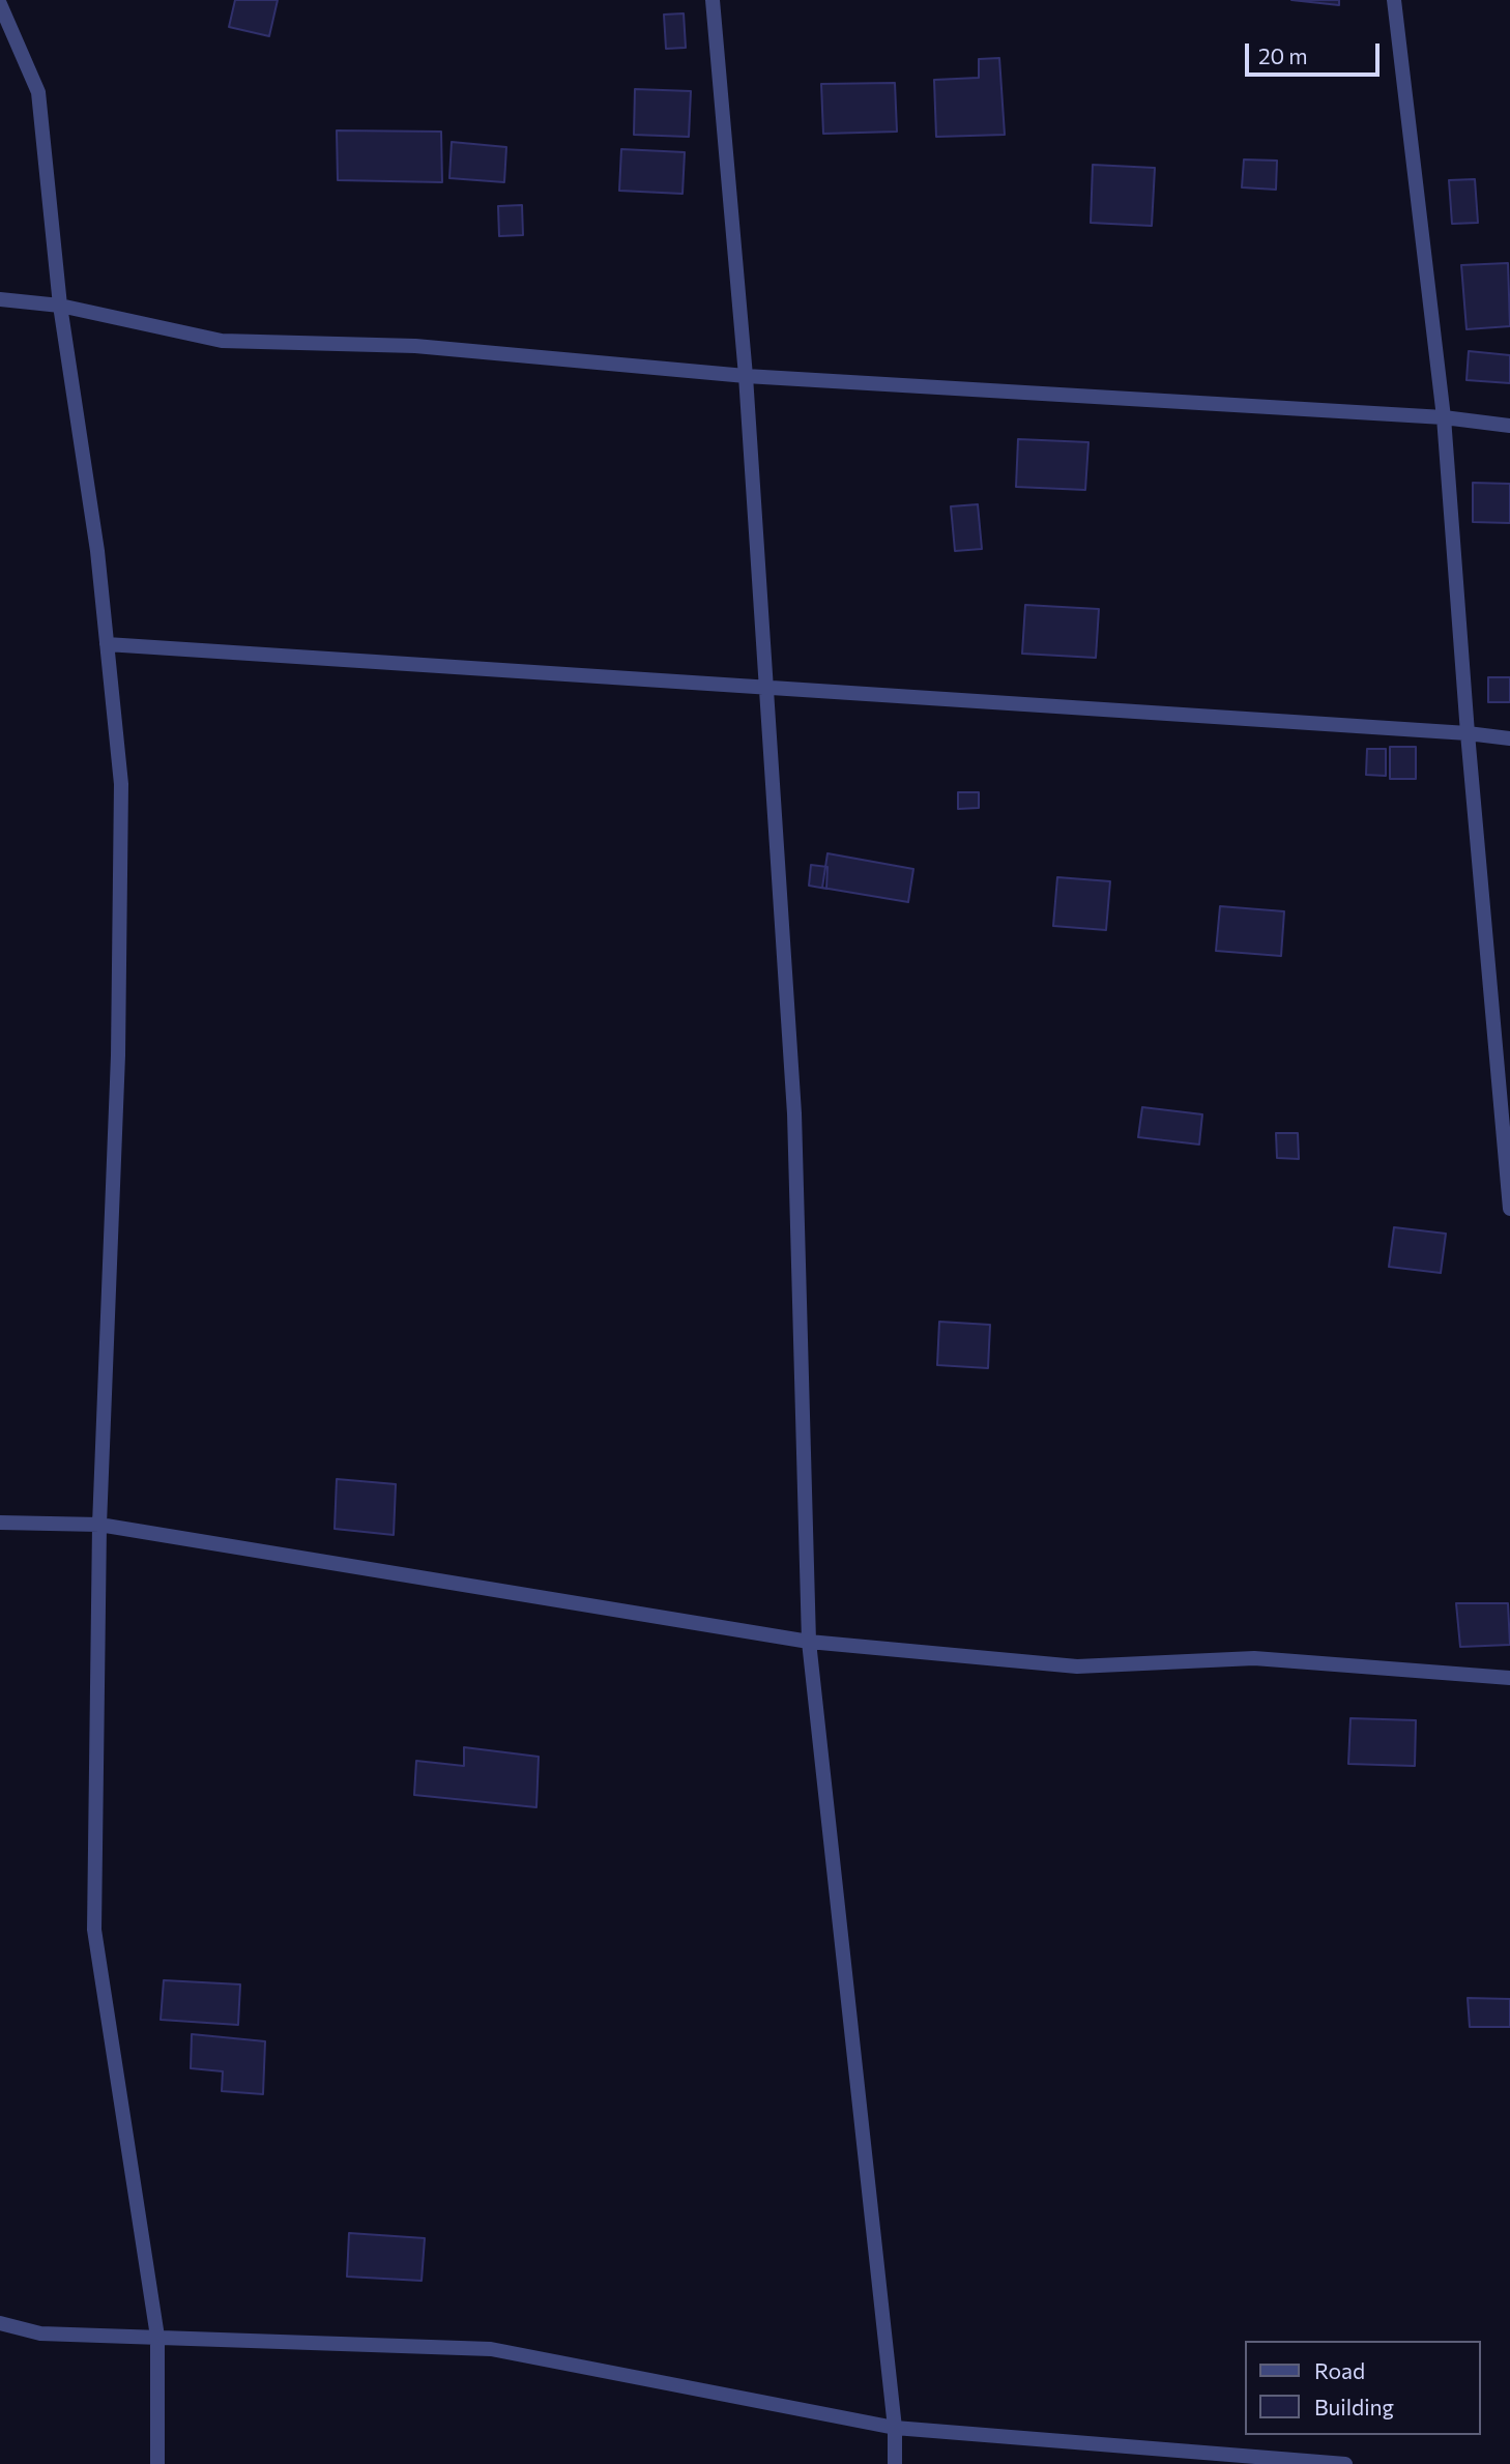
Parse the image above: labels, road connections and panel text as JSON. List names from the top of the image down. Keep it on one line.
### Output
{"legend":["Road","Building"],"scale_bar":"20 m"}
